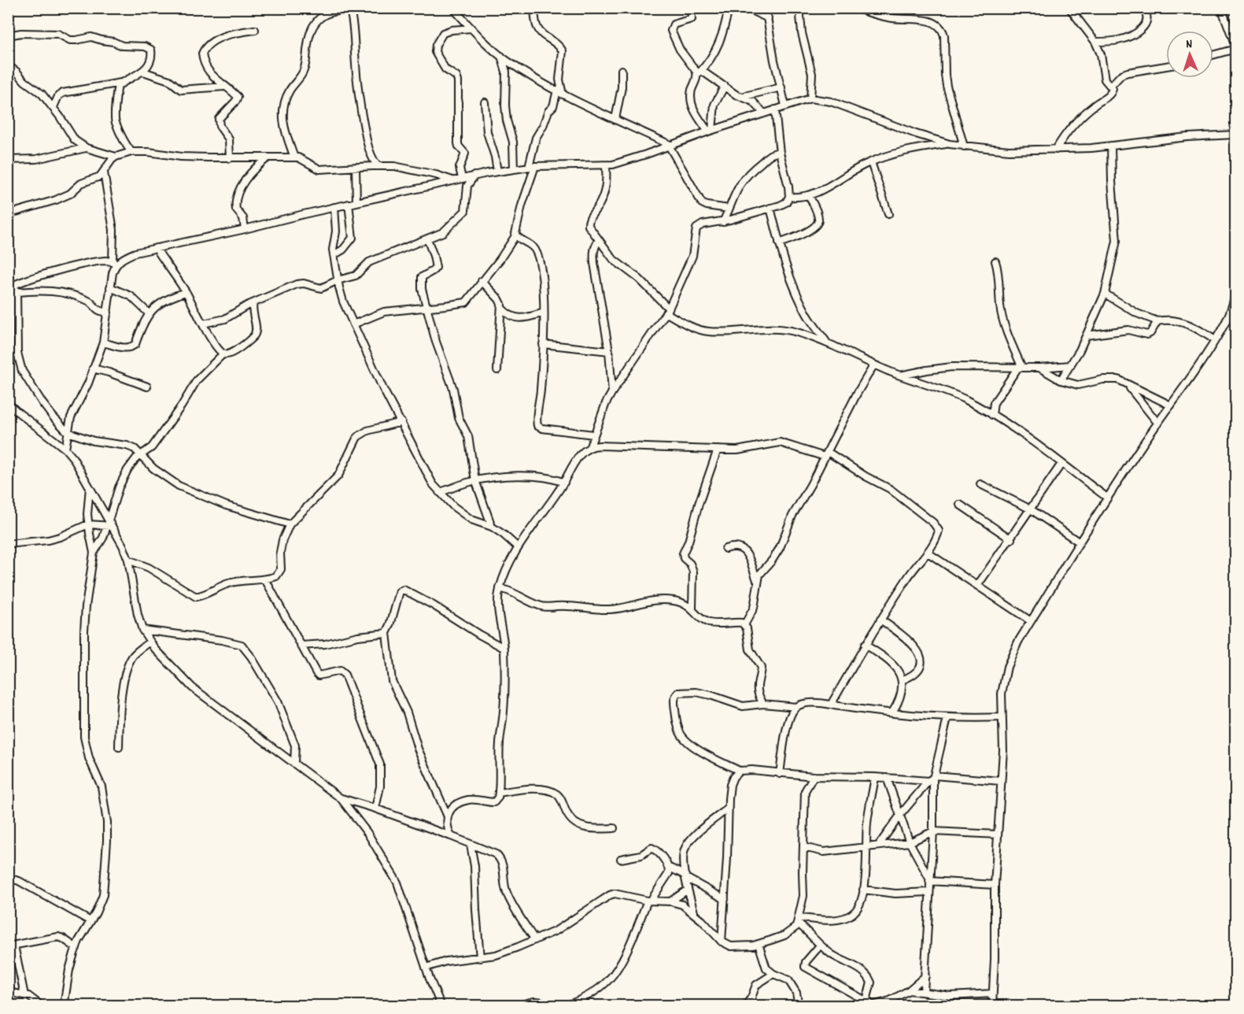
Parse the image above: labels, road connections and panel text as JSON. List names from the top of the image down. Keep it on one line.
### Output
{"north":"top"}
